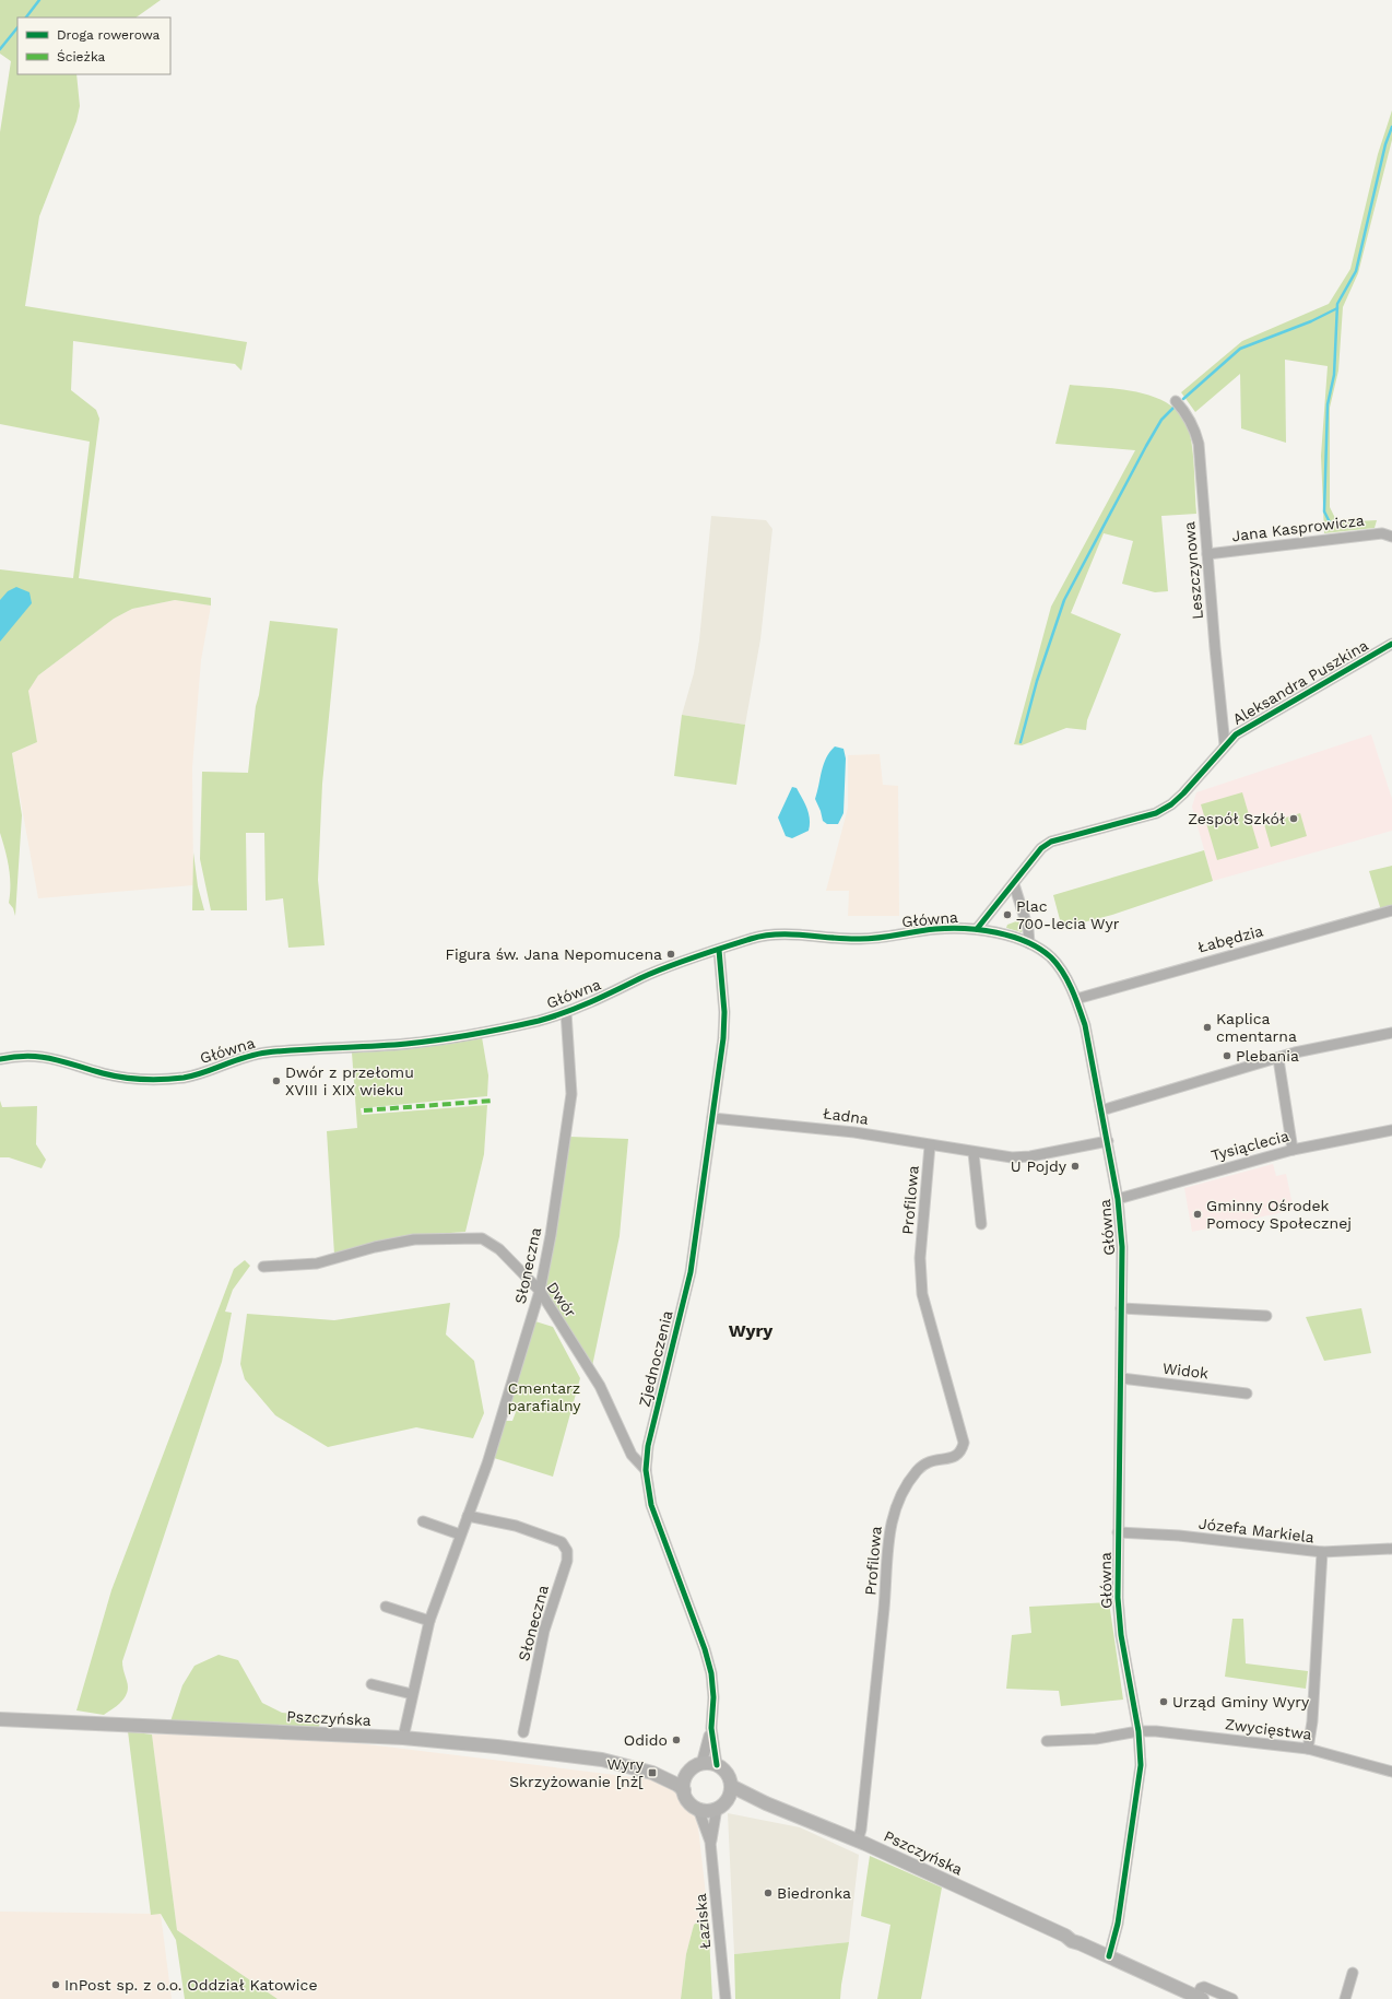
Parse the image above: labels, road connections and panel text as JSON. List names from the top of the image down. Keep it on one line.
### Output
{"streets":{"main road":["Pszczyńska"],"street":["Jana Kasprowicza","Leszczynowa","Aleksandra Puszkina","Główna","Łabędzia","Ładna","Tysiąclecia","Profilowa","Słoneczna","Dwór","Zjednoczenia","Widok","Józefa Markiela","Zwycięstwa","Łaziska"]},"crossings":[["Jana Kasprowicza","Leszczynowa"],["Leszczynowa","Aleksandra Puszkina"],["Aleksandra Puszkina","Główna"],["Główna","Łabędzia"],["Główna","Ładna"],["Główna","Tysiąclecia"],["Główna","Słoneczna"],["Główna","Zjednoczenia"],["Główna","Widok"],["Główna","Józefa Markiela"],["Główna","Pszczyńska"],["Główna","Zwycięstwa"],["Ładna","Profilowa"],["Ładna","Zjednoczenia"],["Profilowa","Pszczyńska"],["Słoneczna","Dwór"],["Słoneczna","Pszczyńska"],["Dwór","Zjednoczenia"],["Zjednoczenia","Pszczyńska"],["Zjednoczenia","Łaziska"],["Pszczyńska","Łaziska"]],"districts":["Wyry"],"parks":["Cmentarz parafialny"],"places":{"other":["Zespół Szkół","Plac 700-lecia Wyr","Figura św. Jana Nepomucena","Kaplica cmentarna","Plebania","Dwór z przełomu XVIII i XIX wieku","U Pojdy","Gminny Ośrodek Pomocy Społecznej","Urząd Gminy Wyry","Odido","Biedronka","InPost sp. z o.o. Oddział Katowice"],"transit":["Wyry Skrzyżowanie [nż["]},"legend":["Droga rowerowa","Ścieżka"]}
